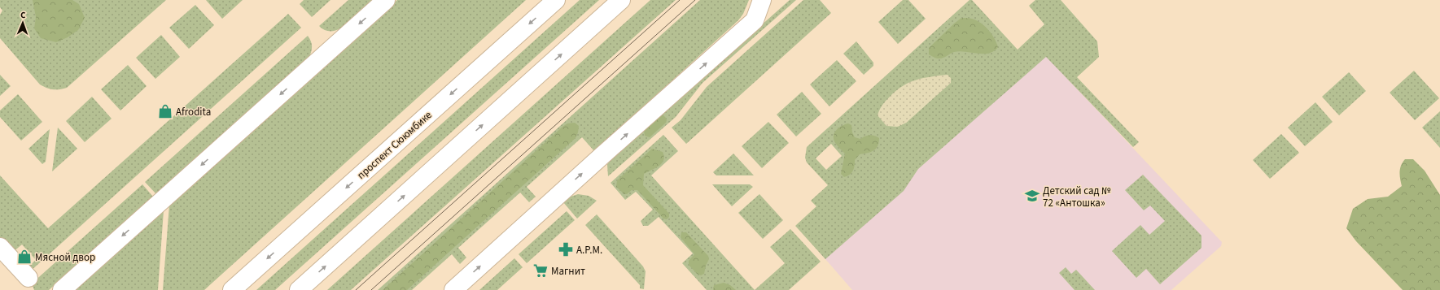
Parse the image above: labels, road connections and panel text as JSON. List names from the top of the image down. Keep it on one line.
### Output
{"streets":{"street":["проспект Сююмбике"]},"places":{"shop":["Afrodita","Мясной двор"],"school or university":["Детский сад № 72 «Антошка»"],"pharmacy":["А.Р.М."],"supermarket":["Магнит"]},"north":"top"}
